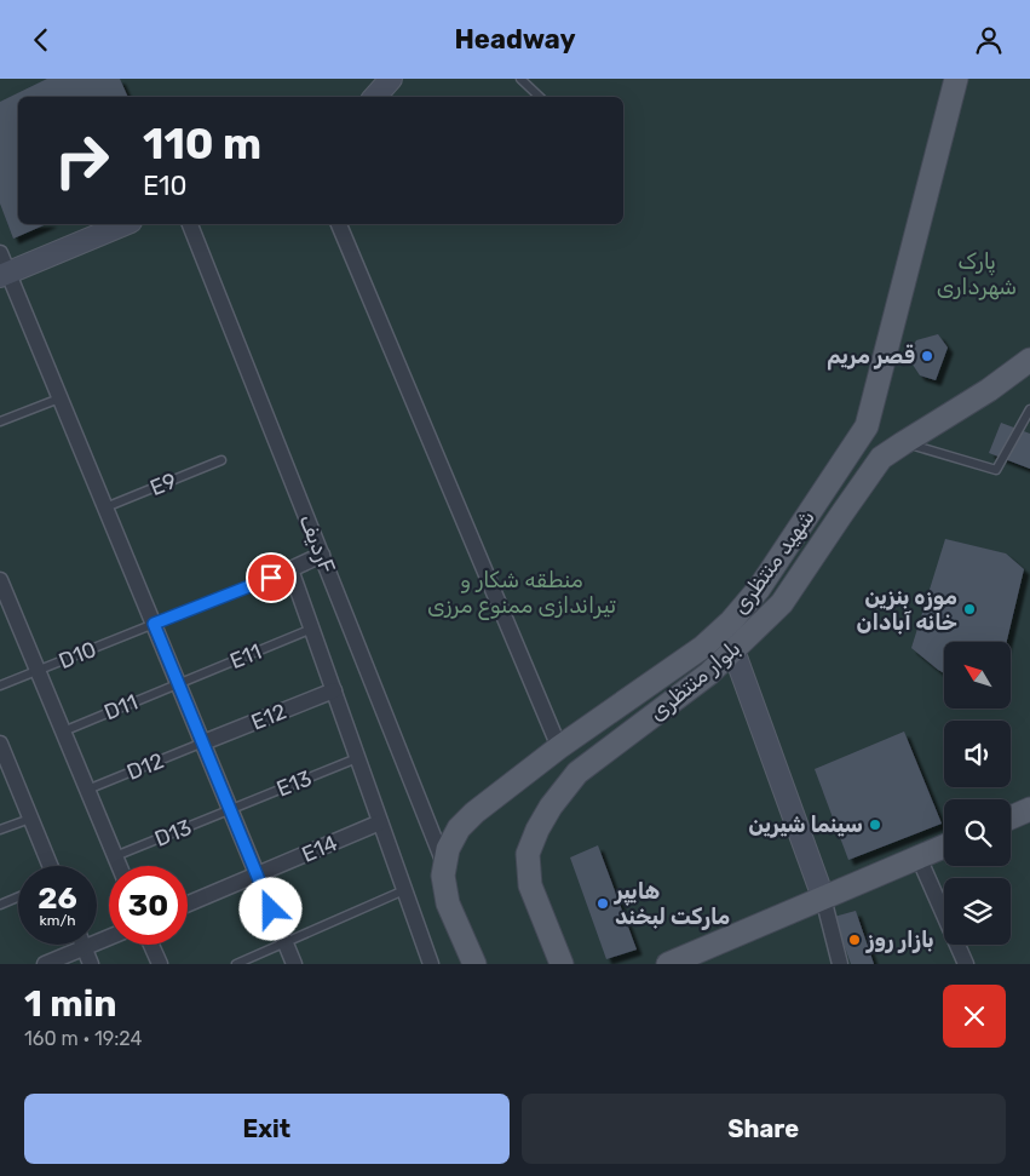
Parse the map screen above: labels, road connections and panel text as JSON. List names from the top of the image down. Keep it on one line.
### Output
{"streets":{"main road":["شهید منتظری","بلوار منتظری"],"street":["ردیفF","E12","E14"],"lane":["E9","D10","E11","D11","D12","E13","D13"]},"crossings":[["ردیفF","شهید منتظری"],["E11","D11"],["E12","D12"],["E13","D13"]],"parks":["پارک شهرداری","منطقه شکار و تیراندازی ممنوع مرزی"],"places":["قصر مریم","موزه بنزین خانه آبادان","سینما شیرین","هایپر مارکت لبخند","بازار روز"],"north":"top left","page":{"header":"Headway","turn":["110 m","E10"],"speed":"26 km/h","limit":"30","heading":["1 min","160 m · 19:24"],"buttons":["Exit","Share"]}}
